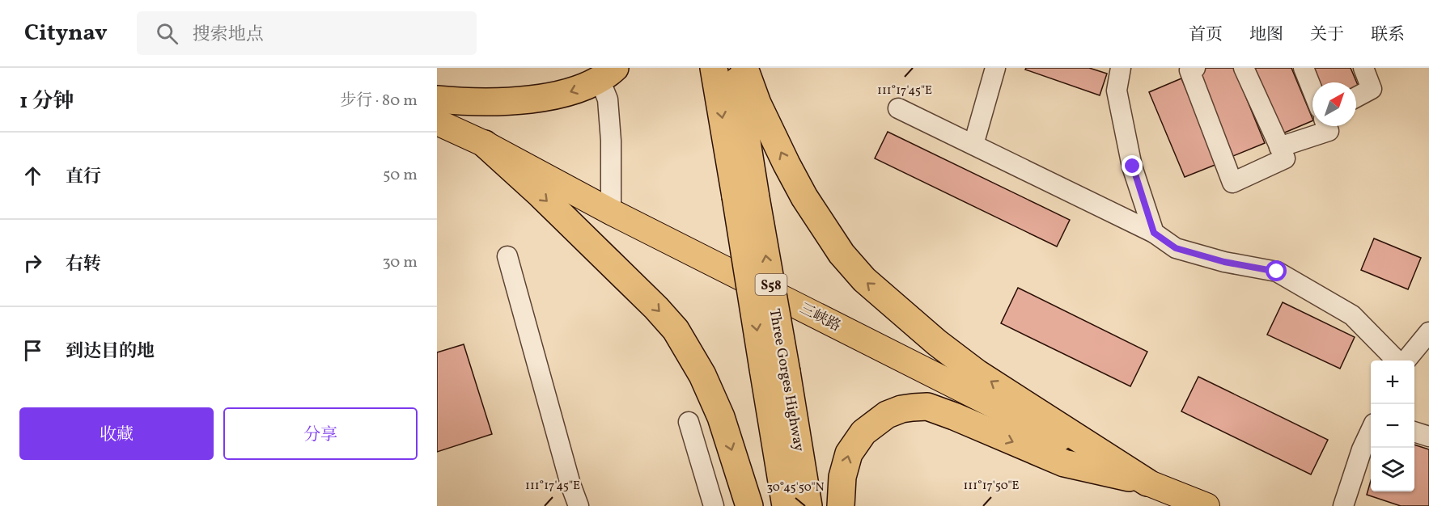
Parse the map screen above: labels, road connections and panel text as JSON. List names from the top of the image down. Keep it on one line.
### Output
{"streets":{"highway":["S58","Three Gorges Highway"],"main road":["三峡路"]},"crossings":[["S58","Three Gorges Highway"]],"north":"top right","page":{"header":"Citynav","search":"搜索地点","nav":["首页","地图","关于","联系"],"heading":["1 分钟","步行 · 80 m"],"list":[["直行","50 m"],["右转","30 m"],"到达目的地"],"map_buttons":["+","−"],"buttons":["收藏","分享"]},"coordinates":["111°17'45\"E","111°17'50\"E","30°45'50\"N"]}
